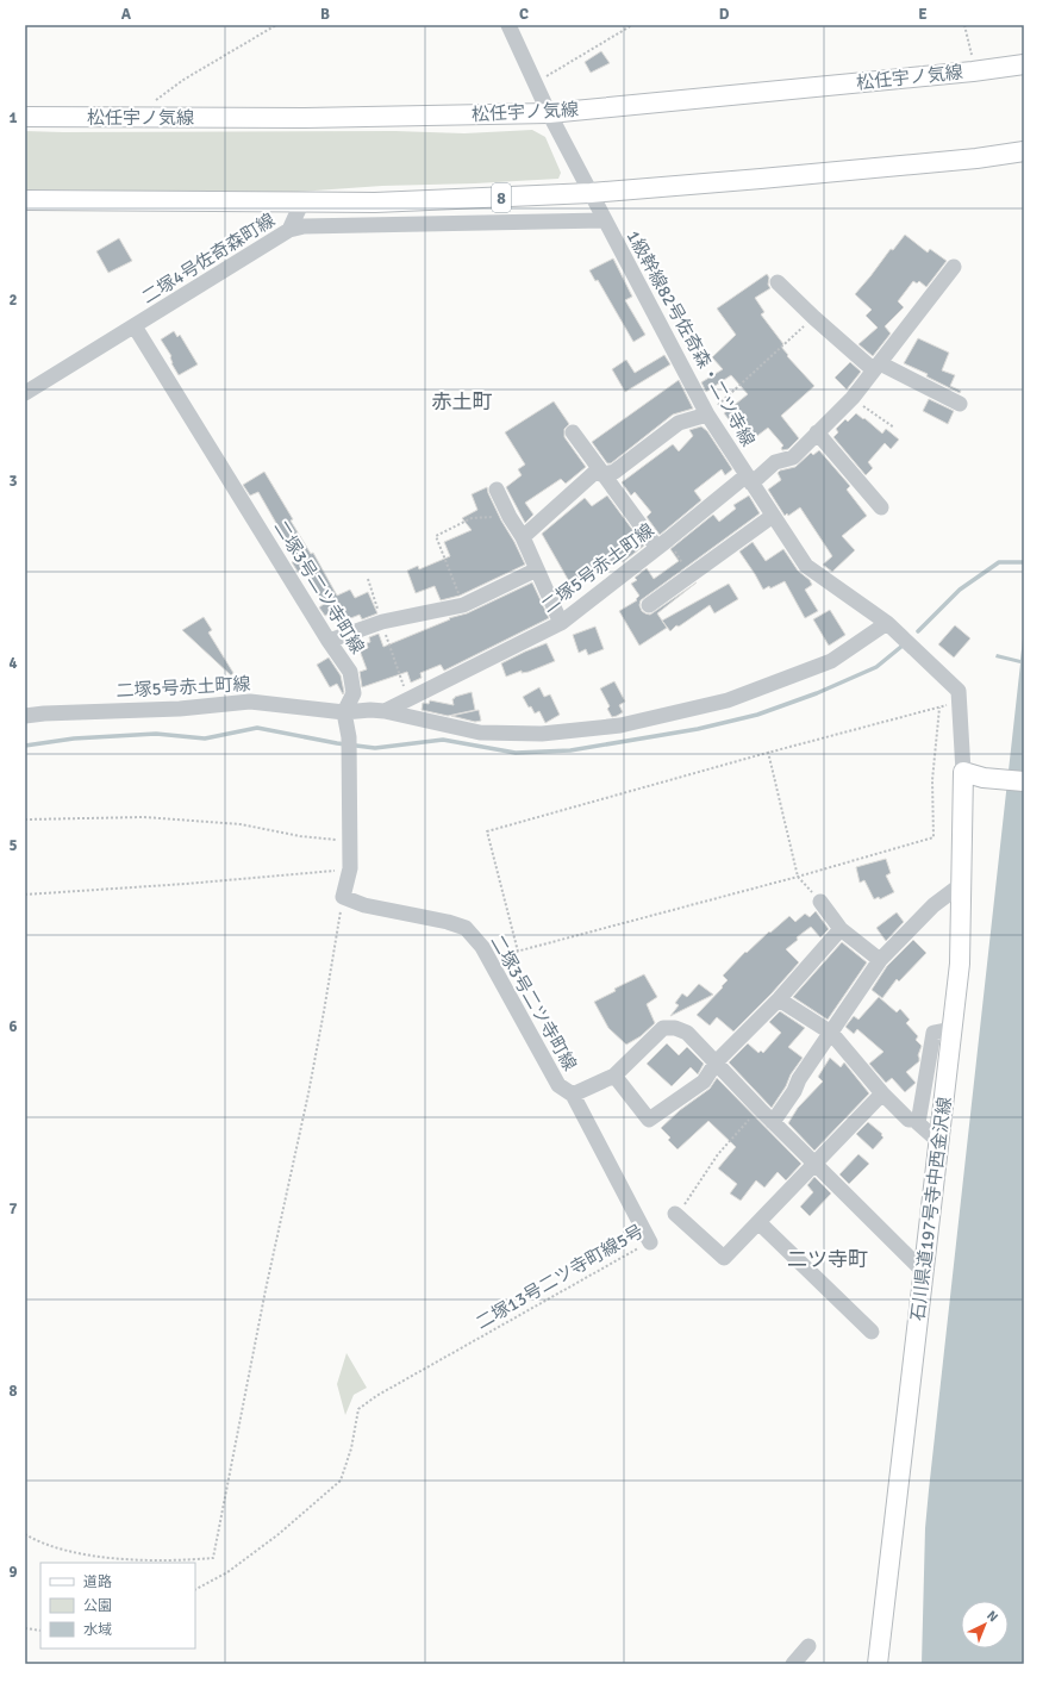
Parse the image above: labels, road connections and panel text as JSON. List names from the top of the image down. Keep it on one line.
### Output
{"streets":{"main road":["松任宇ノ気線","8","石川県道197号寺中西金沢線"],"street":["二塚4号佐奇森町線","1級幹線82号佐奇森・二ツ寺線","二塚5号赤土町線","二塚3号二ツ寺町線"],"path":["二塚13号二ツ寺町線5号"]},"crossings":[["松任宇ノ気線","1級幹線82号佐奇森・二ツ寺線"],["8","1級幹線82号佐奇森・二ツ寺線"],["二塚4号佐奇森町線","1級幹線82号佐奇森・二ツ寺線"],["二塚4号佐奇森町線","二塚3号二ツ寺町線"],["1級幹線82号佐奇森・二ツ寺線","二塚5号赤土町線"],["1級幹線82号佐奇森・二ツ寺線","石川県道197号寺中西金沢線"],["二塚5号赤土町線","二塚3号二ツ寺町線"],["二塚3号二ツ寺町線","石川県道197号寺中西金沢線"]],"districts":["赤土町","二ツ寺町"],"legend":["道路","公園","水域"],"north":"top right","grid":{"columns":["A","B","C","D","E"],"rows":["1","2","3","4","5","6","7","8","9"]}}
